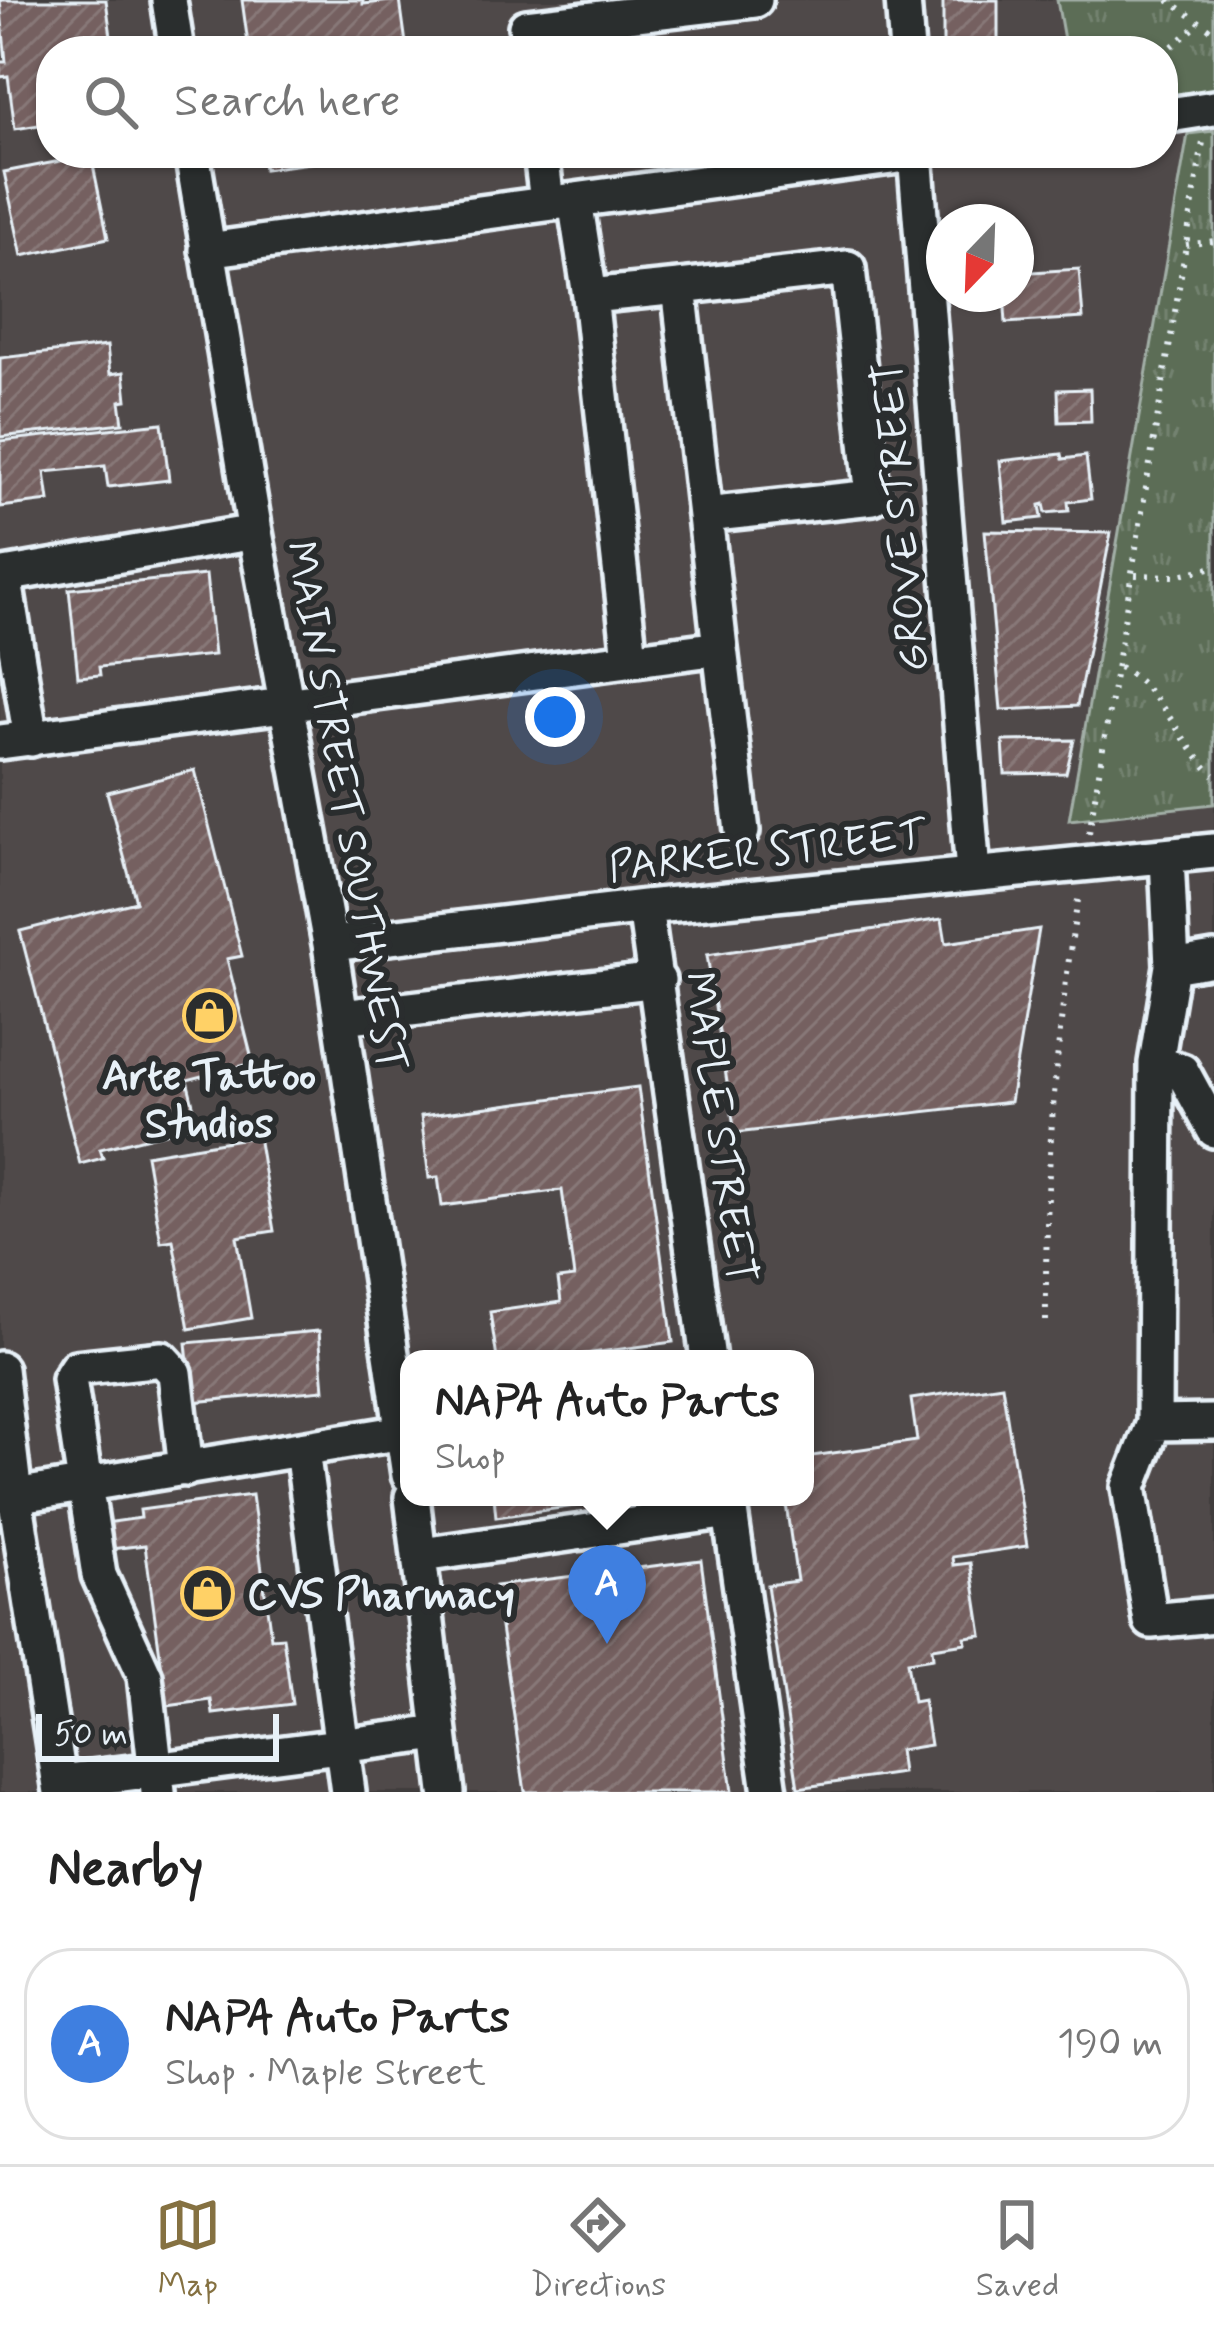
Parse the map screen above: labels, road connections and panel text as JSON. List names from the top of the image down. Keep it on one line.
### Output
{"streets":{"street":["GROVE STREET","MAIN STREET SOUTHWEST","PARKER STREET","MAPLE STREET"]},"crossings":[["GROVE STREET","PARKER STREET"],["MAIN STREET SOUTHWEST","PARKER STREET"],["PARKER STREET","MAPLE STREET"]],"places":{"shop":["Arte Tattoo Studios","CVS Pharmacy"]},"scale_bar":"50 m","north":"bottom left","page":{"search":"Search here","popup":["NAPA Auto Parts","Shop"],"pins":"A","scale":"50 m","heading":"Nearby","list":[{"mark":"A","name":"NAPA Auto Parts","note":"Shop · Maple Street","value":"190 m"}],"nav":["Map","Directions","Saved"]}}
